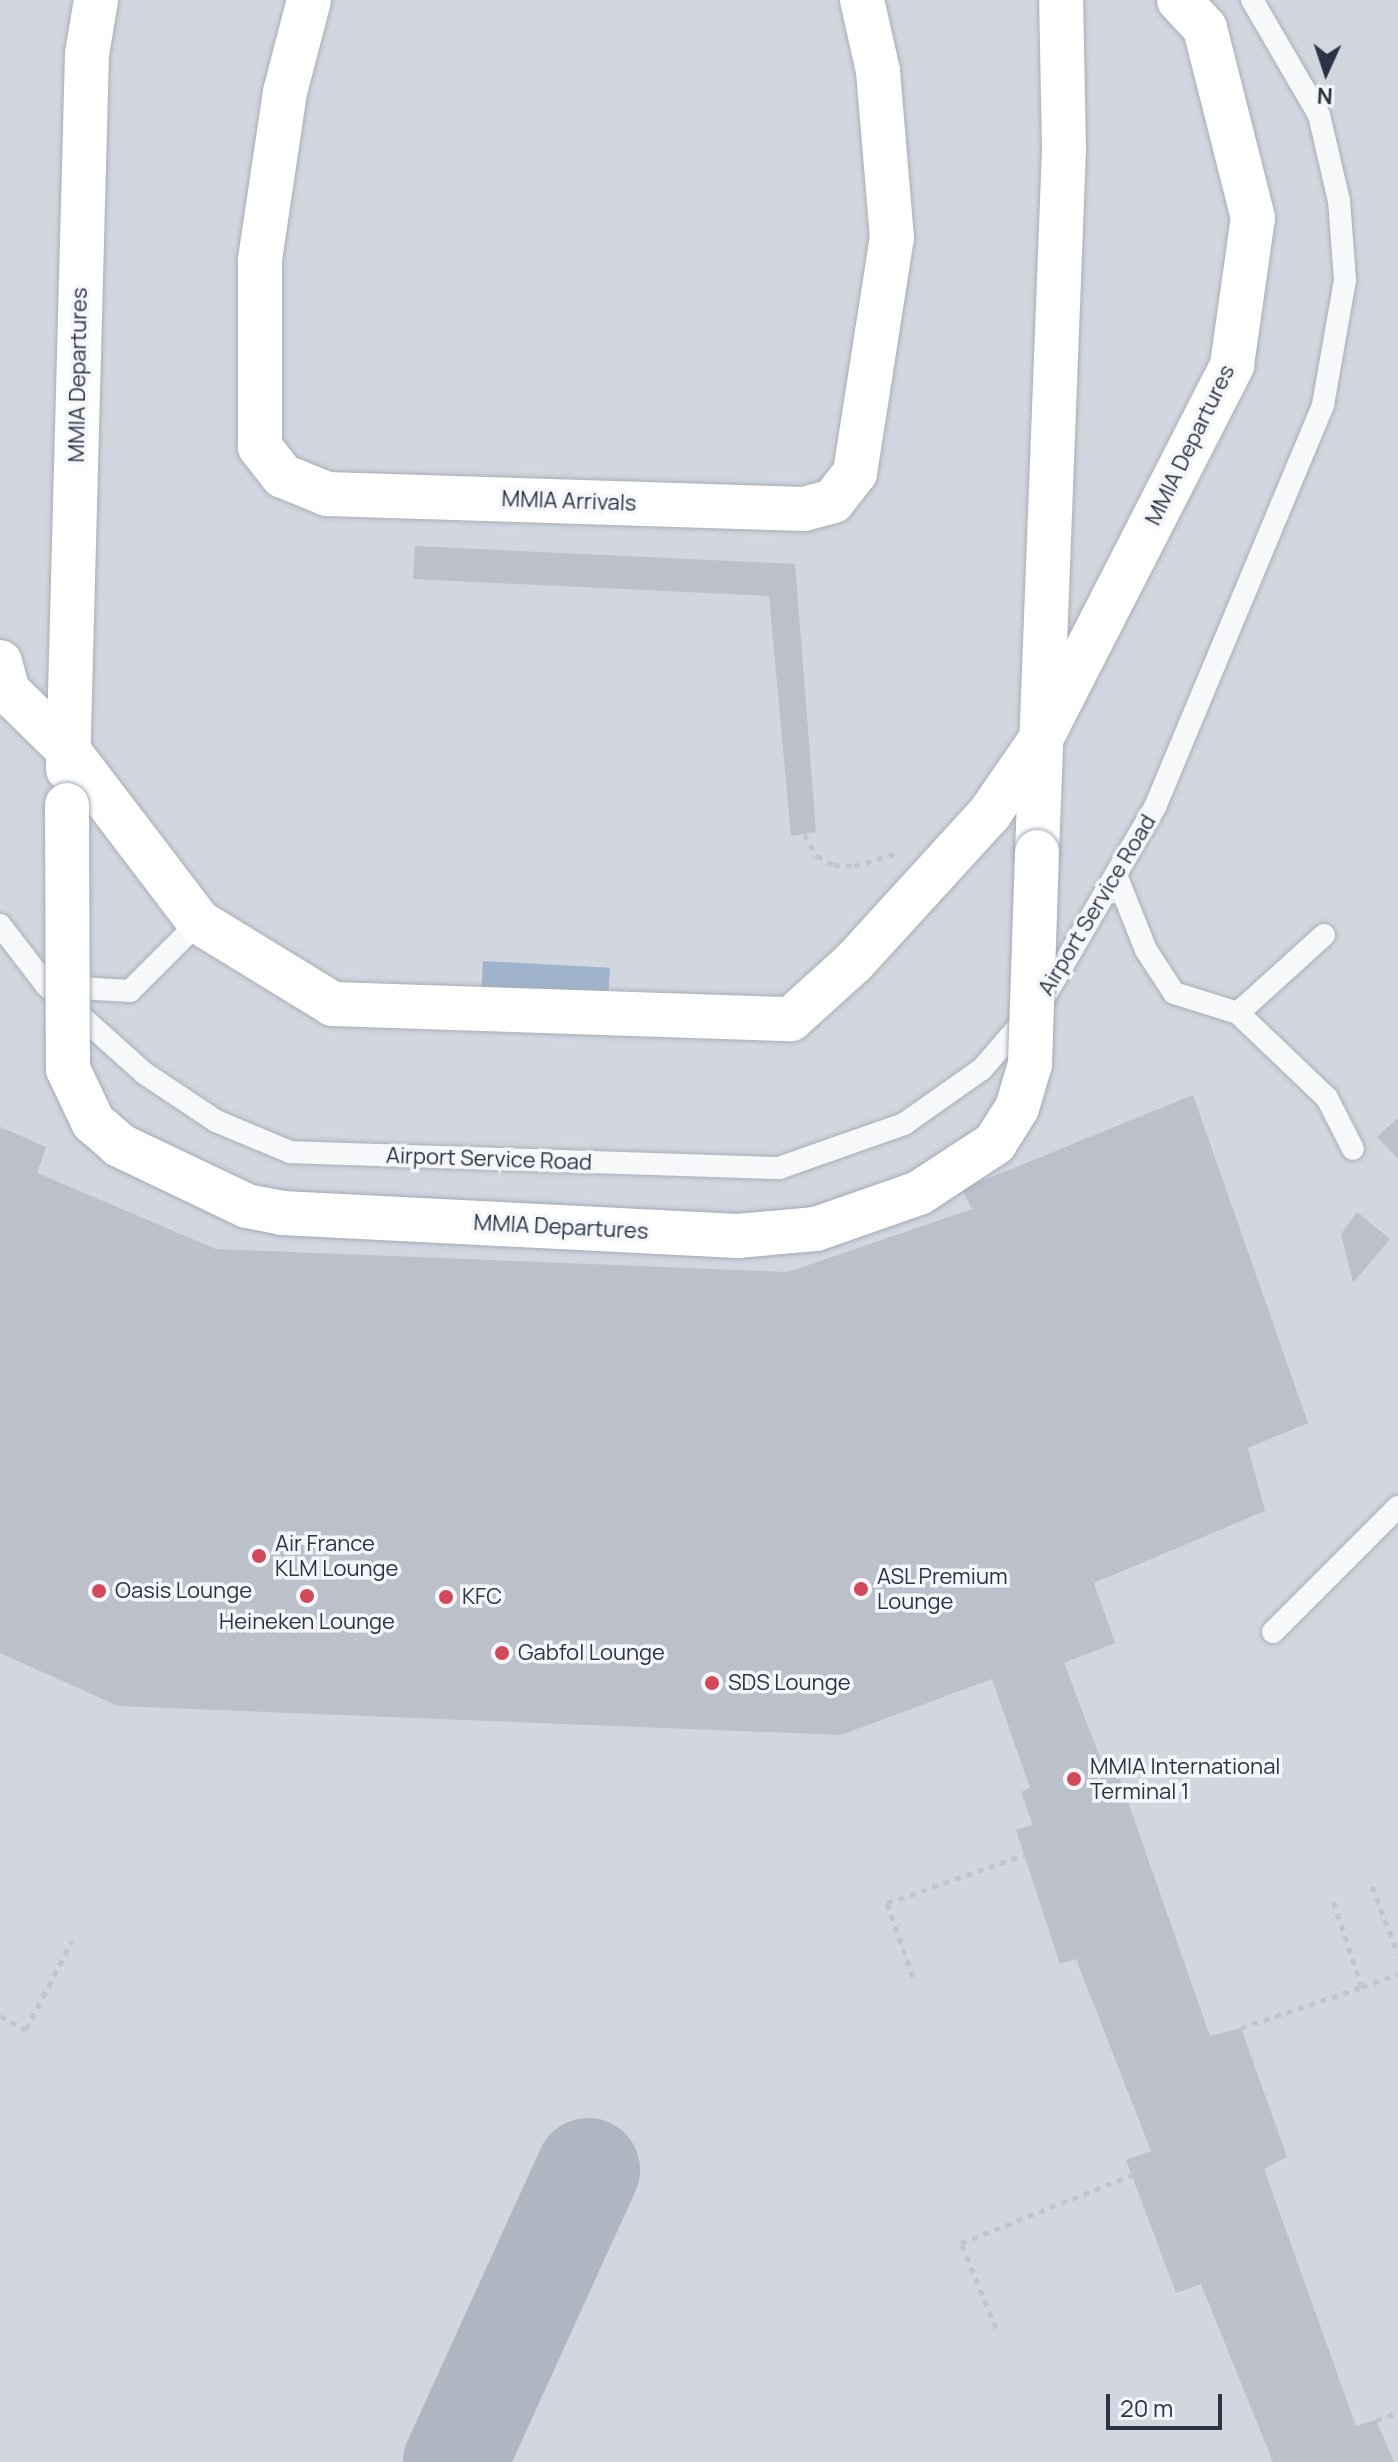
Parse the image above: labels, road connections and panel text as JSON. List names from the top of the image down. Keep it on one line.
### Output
{"streets":{"main road":["MMIA Departures","MMIA Arrivals"],"lane":["Airport Service Road"]},"places":["Air France KLM Lounge","ASL Premium Lounge","Oasis Lounge","Heineken Lounge","KFC","Gabfol Lounge","SDS Lounge","MMIA International Terminal 1"],"scale_bar":"20 m","north":"bottom"}
